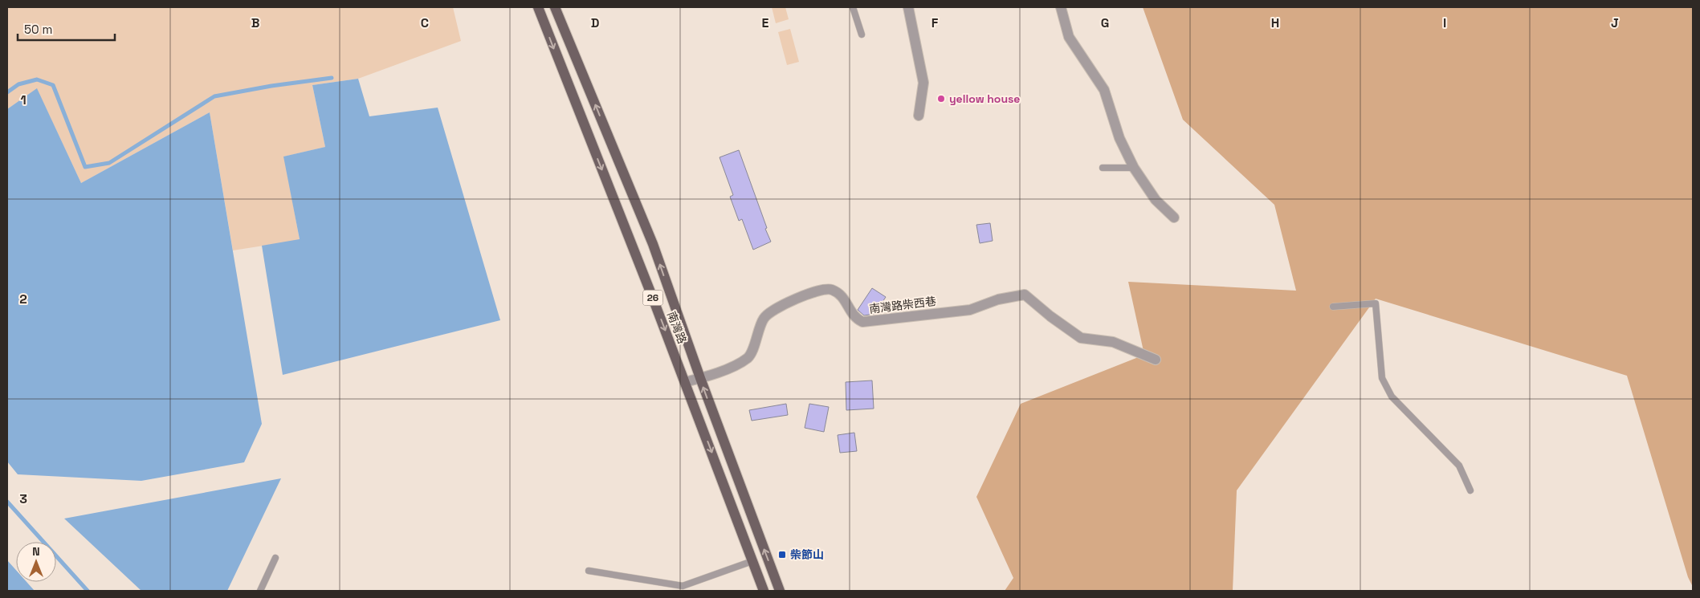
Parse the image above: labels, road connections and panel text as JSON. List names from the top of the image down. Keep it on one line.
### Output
{"streets":{"main road":["26","南灣路"],"street":["南灣路柴西巷"]},"crossings":[["南灣路柴西巷","南灣路"]],"places":{"other":["yellow house"],"transit":["柴節山"]},"scale_bar":"50 m","north":"top","grid":{"columns":["B","C","D","E","F","G","H","I","J"],"rows":["1","2","3"]}}
